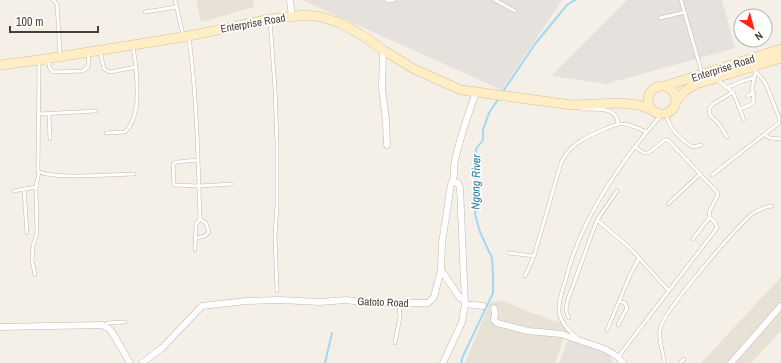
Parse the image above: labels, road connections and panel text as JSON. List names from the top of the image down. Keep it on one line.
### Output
{"streets":{"main road":["Enterprise Road"],"street":["Gatoto Road"]},"crossings":[["Enterprise Road","Gatoto Road"]],"water":["Ngong River"],"scale_bar":"100 m","north":"bottom right"}
